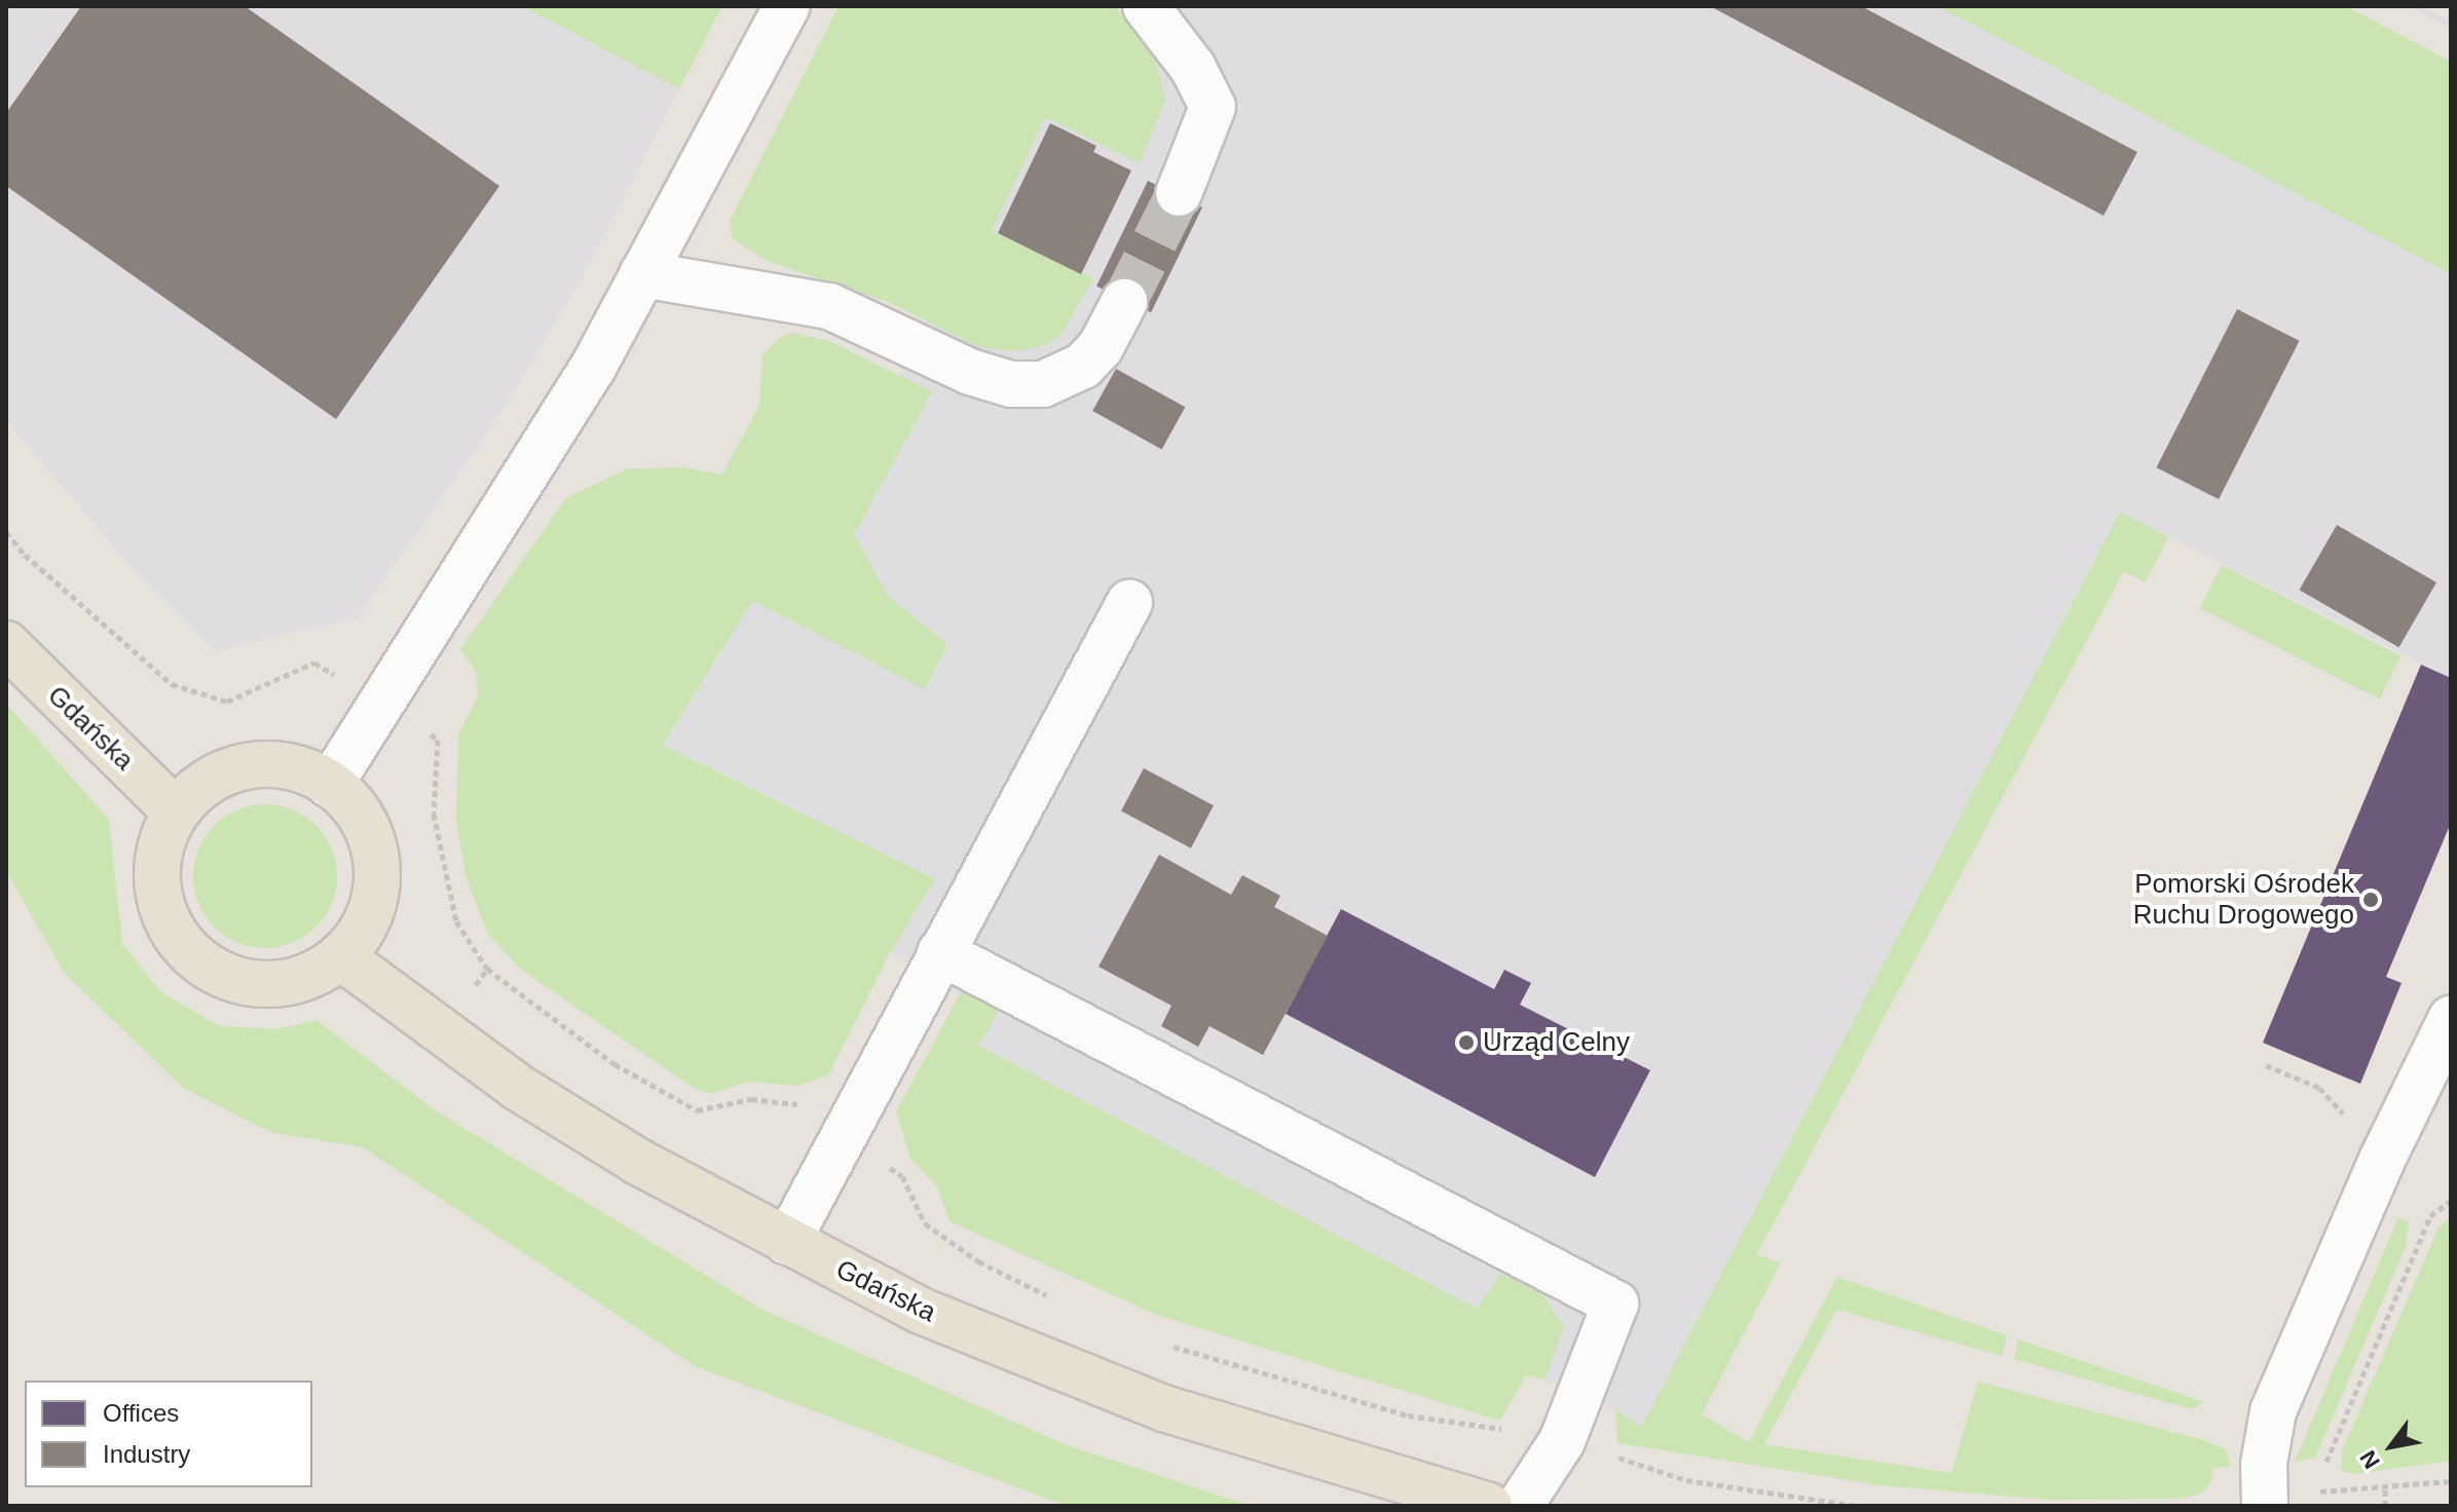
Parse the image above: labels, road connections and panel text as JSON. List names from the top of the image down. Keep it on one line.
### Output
{"streets":{"main road":["Gdańska"]},"places":["Pomorski Ośrodek Ruchu Drogowego","Urząd Celny"],"legend":["Offices","Industry"],"north":"bottom left"}
